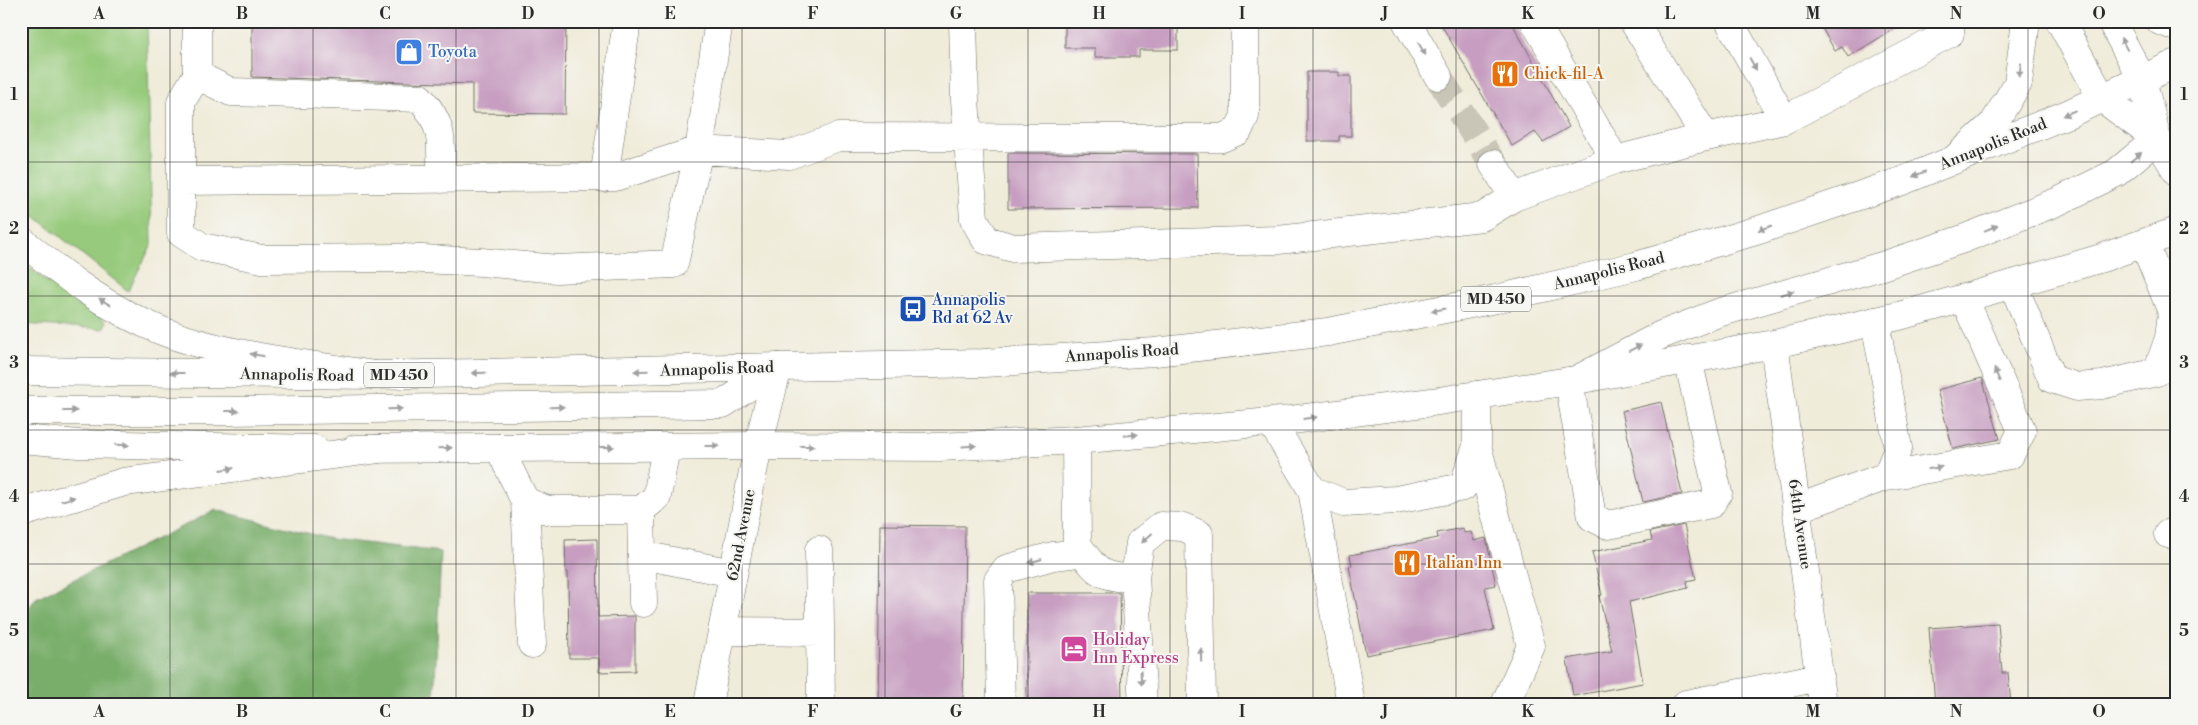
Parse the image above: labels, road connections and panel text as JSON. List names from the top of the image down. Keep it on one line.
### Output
{"streets":{"main road":["Annapolis Road","MD 450","64th Avenue","62nd Avenue"]},"crossings":[["Annapolis Road","62nd Avenue"]],"places":{"shop":["Toyota"],"restaurant":["Chick-fil-A","Italian Inn"],"bus stop":["Annapolis Rd at 62 Av"],"hotel":["Holiday Inn Express"]},"grid":{"columns":["A","B","C","D","E","F","G","H","I","J","K","L","M","N","O"],"rows":["1","2","3","4","5"]}}
